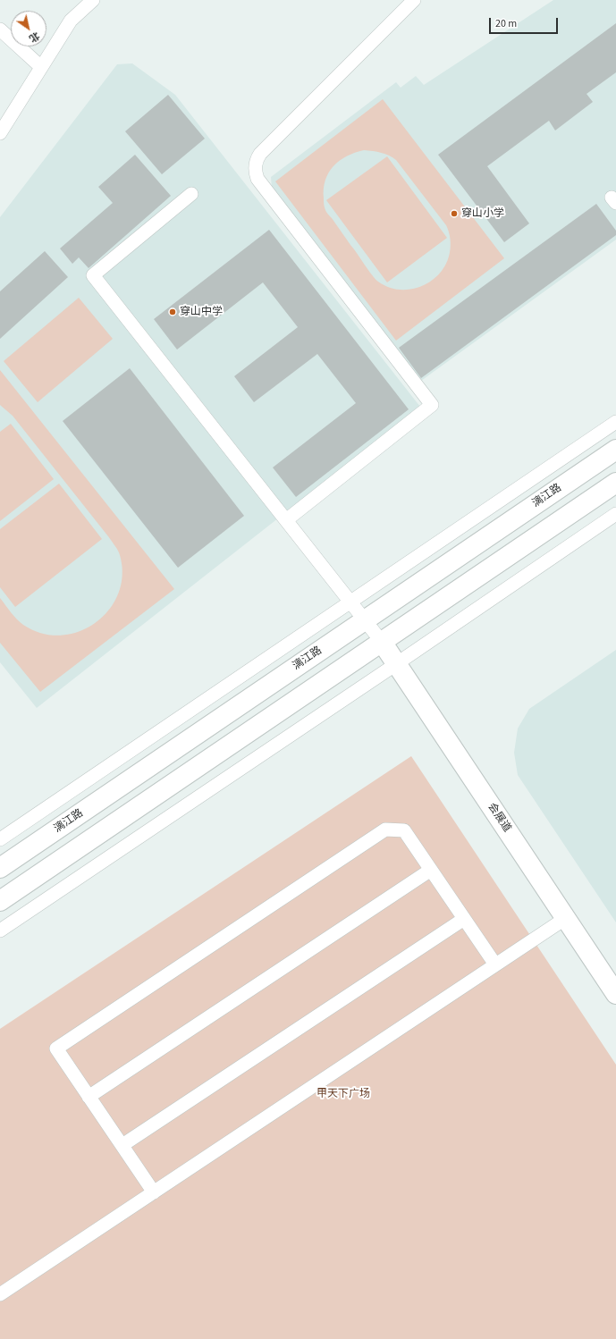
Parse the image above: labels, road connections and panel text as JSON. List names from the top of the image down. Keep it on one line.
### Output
{"streets":{"main road":["漓江路","会展道"]},"parks":["甲天下广场"],"places":["穿山小学","穿山中学"],"scale_bar":"20 m","north":"bottom right"}
